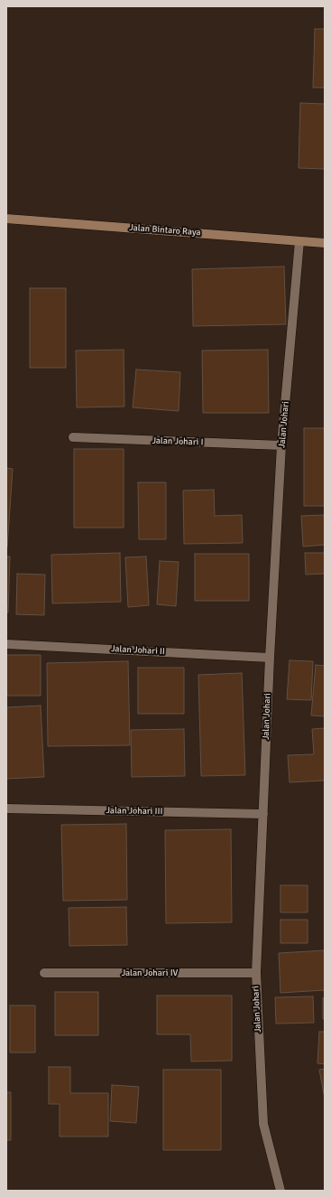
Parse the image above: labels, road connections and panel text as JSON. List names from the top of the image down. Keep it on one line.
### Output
{"streets":{"main road":["Jalan Bintaro Raya"],"street":["Jalan Johari","Jalan Johari I","Jalan Johari II","Jalan Johari III","Jalan Johari IV"]},"crossings":[["Jalan Bintaro Raya","Jalan Johari"],["Jalan Johari","Jalan Johari I"],["Jalan Johari","Jalan Johari II"],["Jalan Johari","Jalan Johari III"],["Jalan Johari","Jalan Johari IV"]]}
